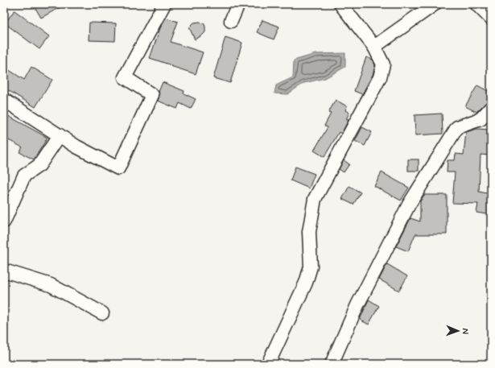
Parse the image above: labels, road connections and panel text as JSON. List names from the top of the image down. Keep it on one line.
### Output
{"north":"right"}
